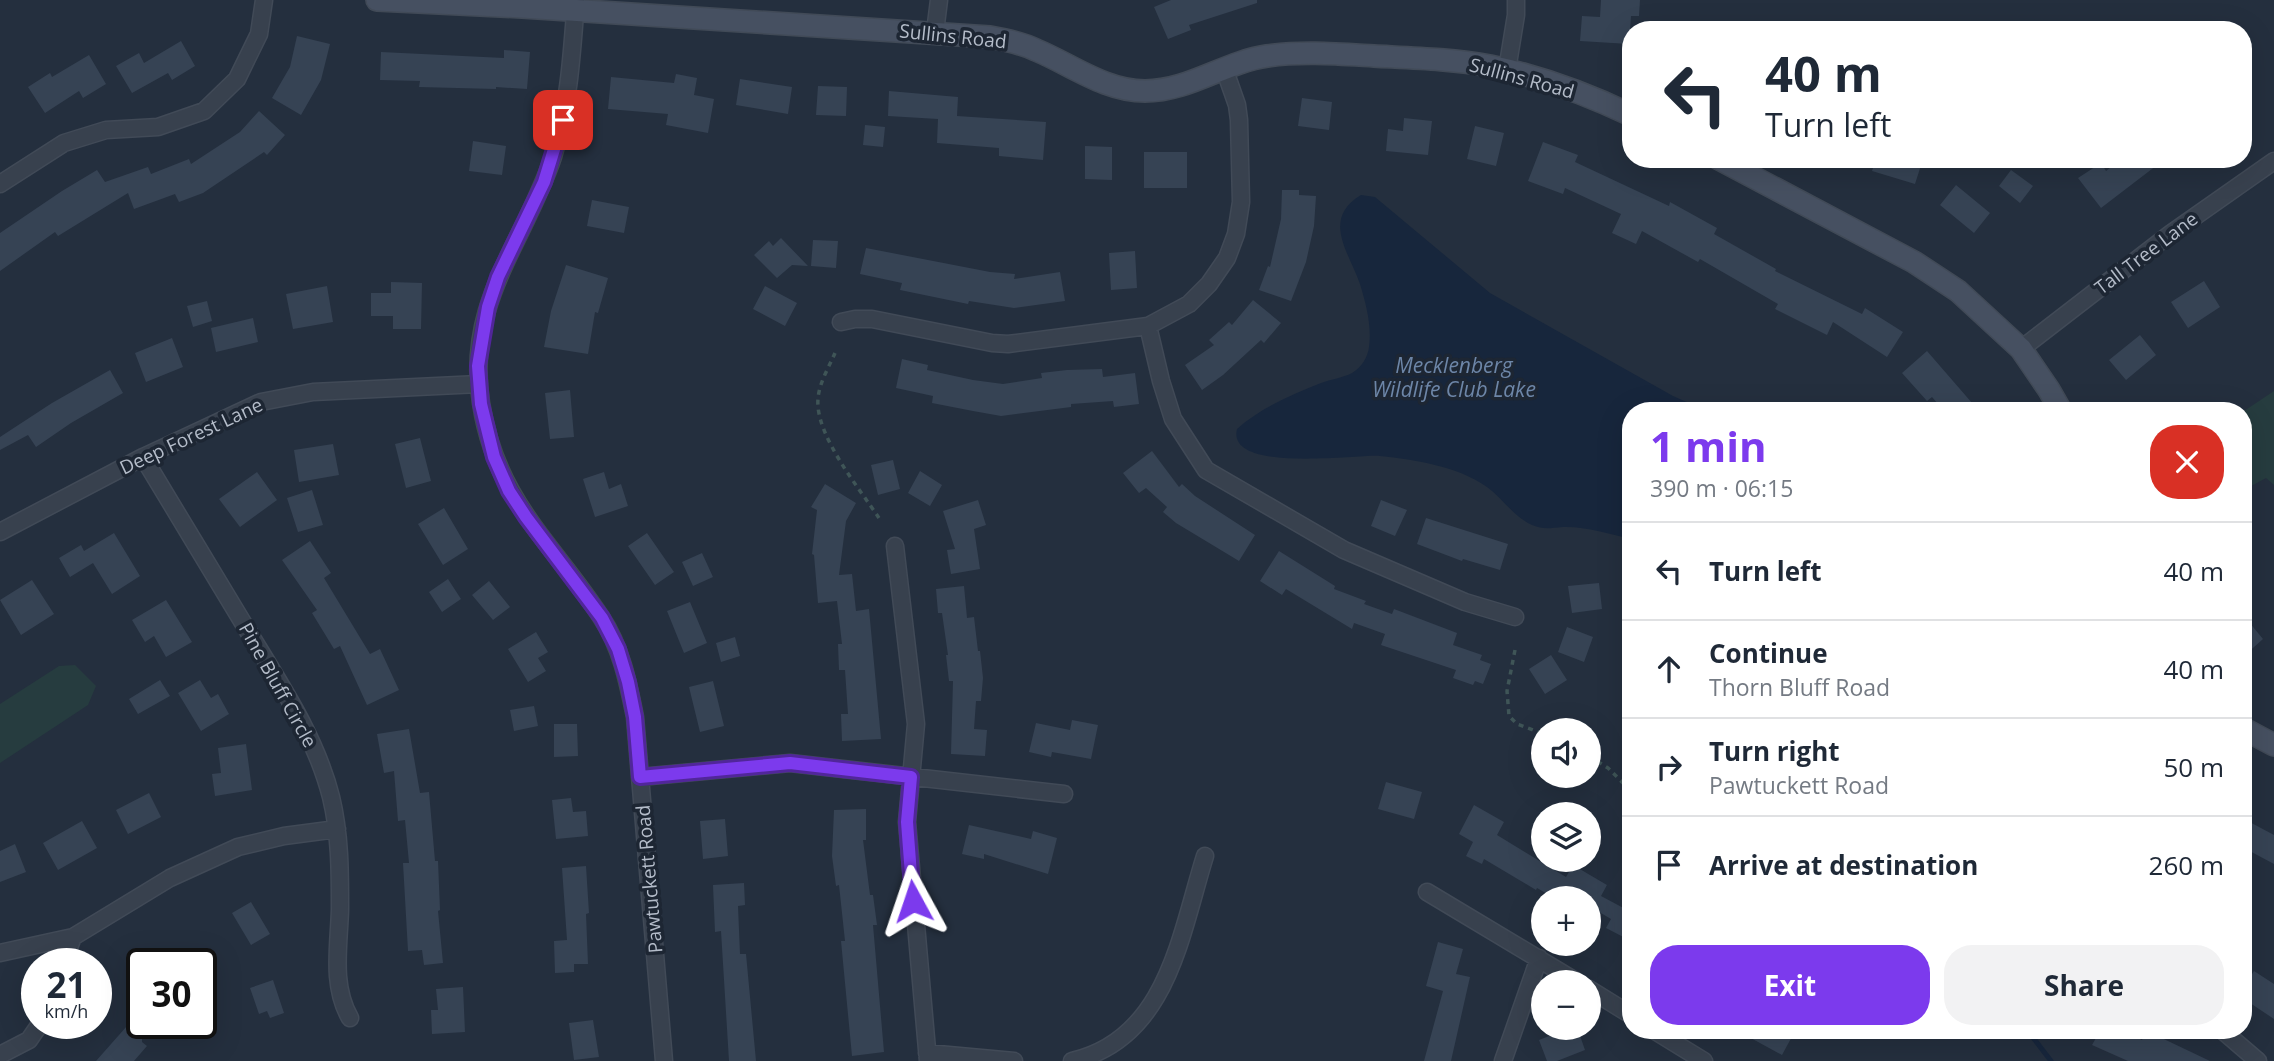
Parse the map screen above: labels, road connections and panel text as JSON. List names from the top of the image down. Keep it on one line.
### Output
{"streets":{"street":["Sullins Road","Tall Tree Lane","Deep Forest Lane","Pine Bluff Circle","Pawtuckett Road"]},"crossings":[["Sullins Road","Pawtuckett Road"],["Deep Forest Lane","Pine Bluff Circle"],["Deep Forest Lane","Pawtuckett Road"]],"water":["Mecklenberg Wildlife Club Lake"],"page":{"turn":["40 m","Turn left"],"heading":["1 min","390 m · 06:15"],"list":[{"name":"Turn left","value":"40 m"},{"name":"Continue","note":"Thorn Bluff Road","value":"40 m"},{"name":"Turn right","note":"Pawtuckett Road","value":"50 m"},{"name":"Arrive at destination","value":"260 m"}],"map_buttons":["+","−"],"buttons":["Exit","Share"],"speed":"21 km/h","limit":"30"}}
